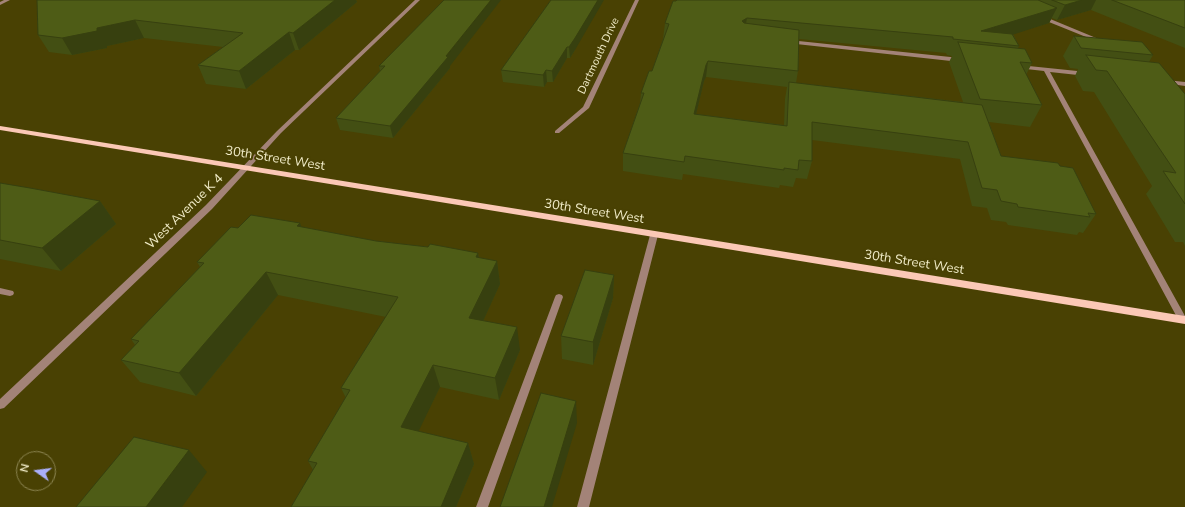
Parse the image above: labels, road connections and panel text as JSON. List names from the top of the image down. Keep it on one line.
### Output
{"streets":{"main road":["30th Street West"],"street":["Dartmouth Drive","West Avenue K 4"]},"crossings":[["30th Street West","West Avenue K 4"]],"north":"left"}
